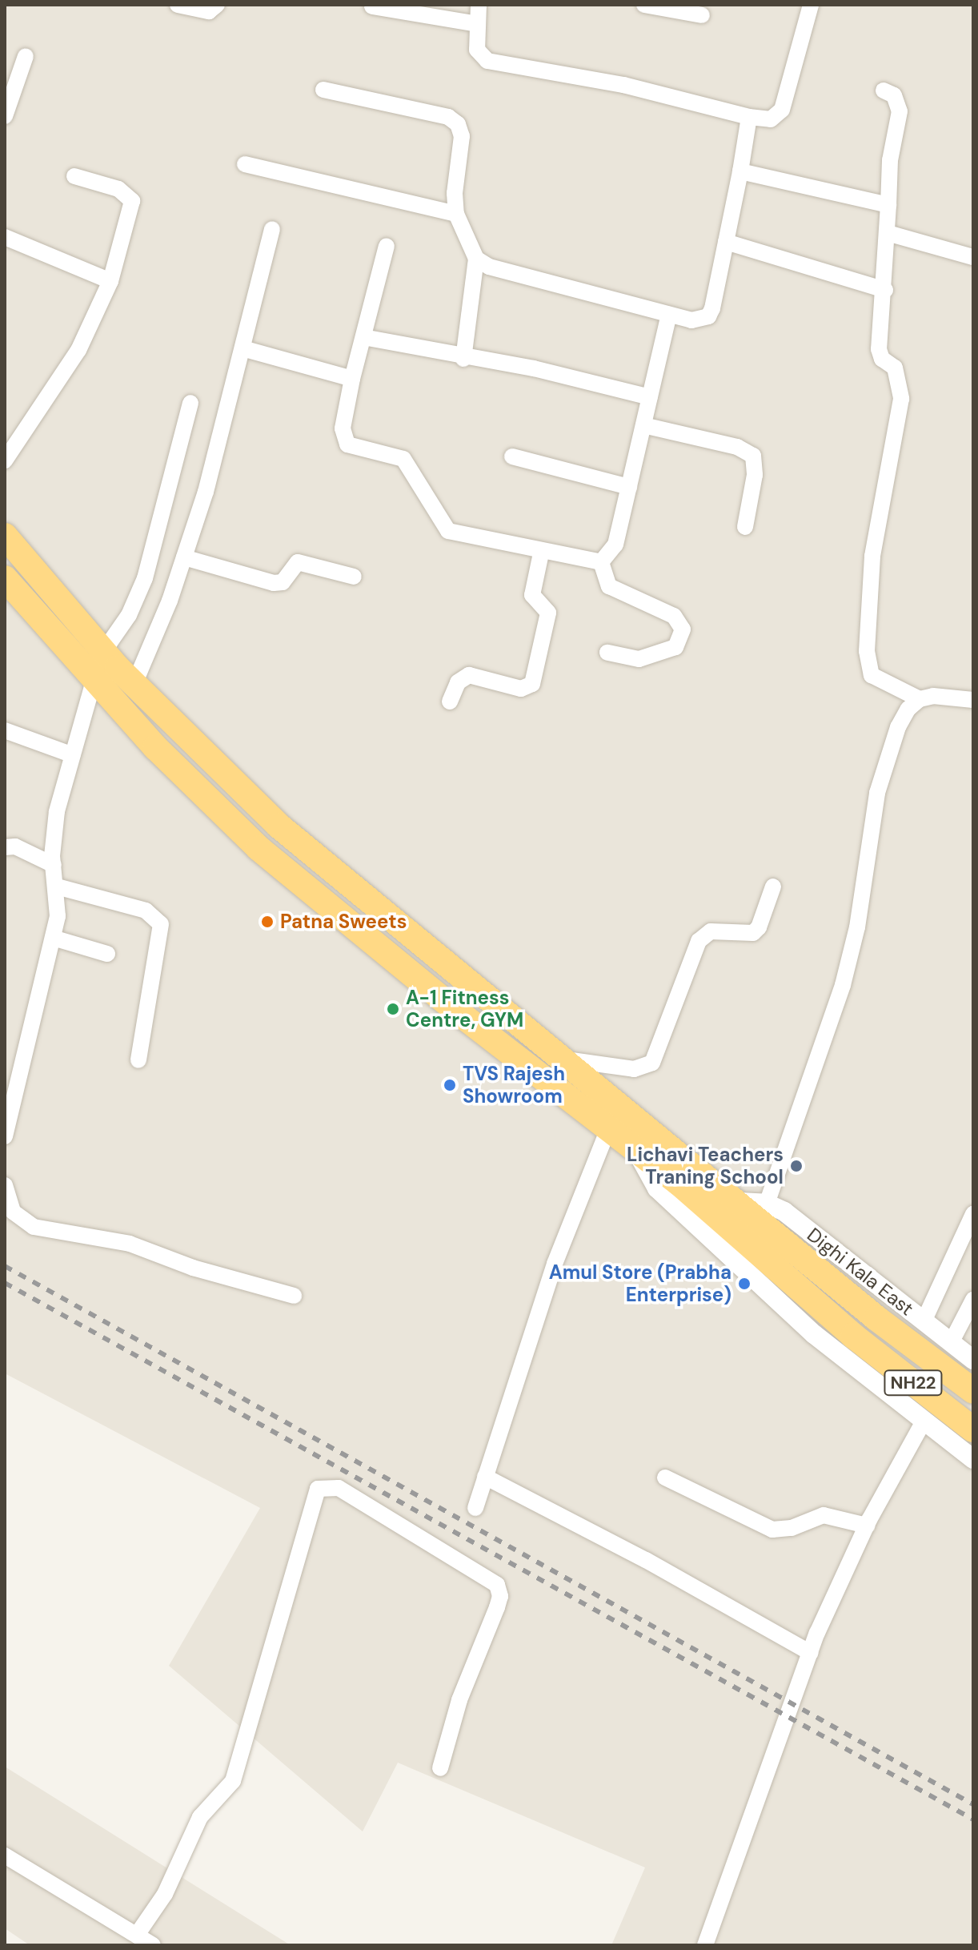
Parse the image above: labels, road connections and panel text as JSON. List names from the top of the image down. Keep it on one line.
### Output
{"streets":{"highway":["NH22"],"street":["Dighi Kala East"]},"crossings":[["Dighi Kala East","NH22"]],"places":["Patna Sweets","A-1 Fitness Centre, GYM","TVS Rajesh Showroom","Lichavi Teachers Traning School","Amul Store (Prabha Enterprise)"]}
